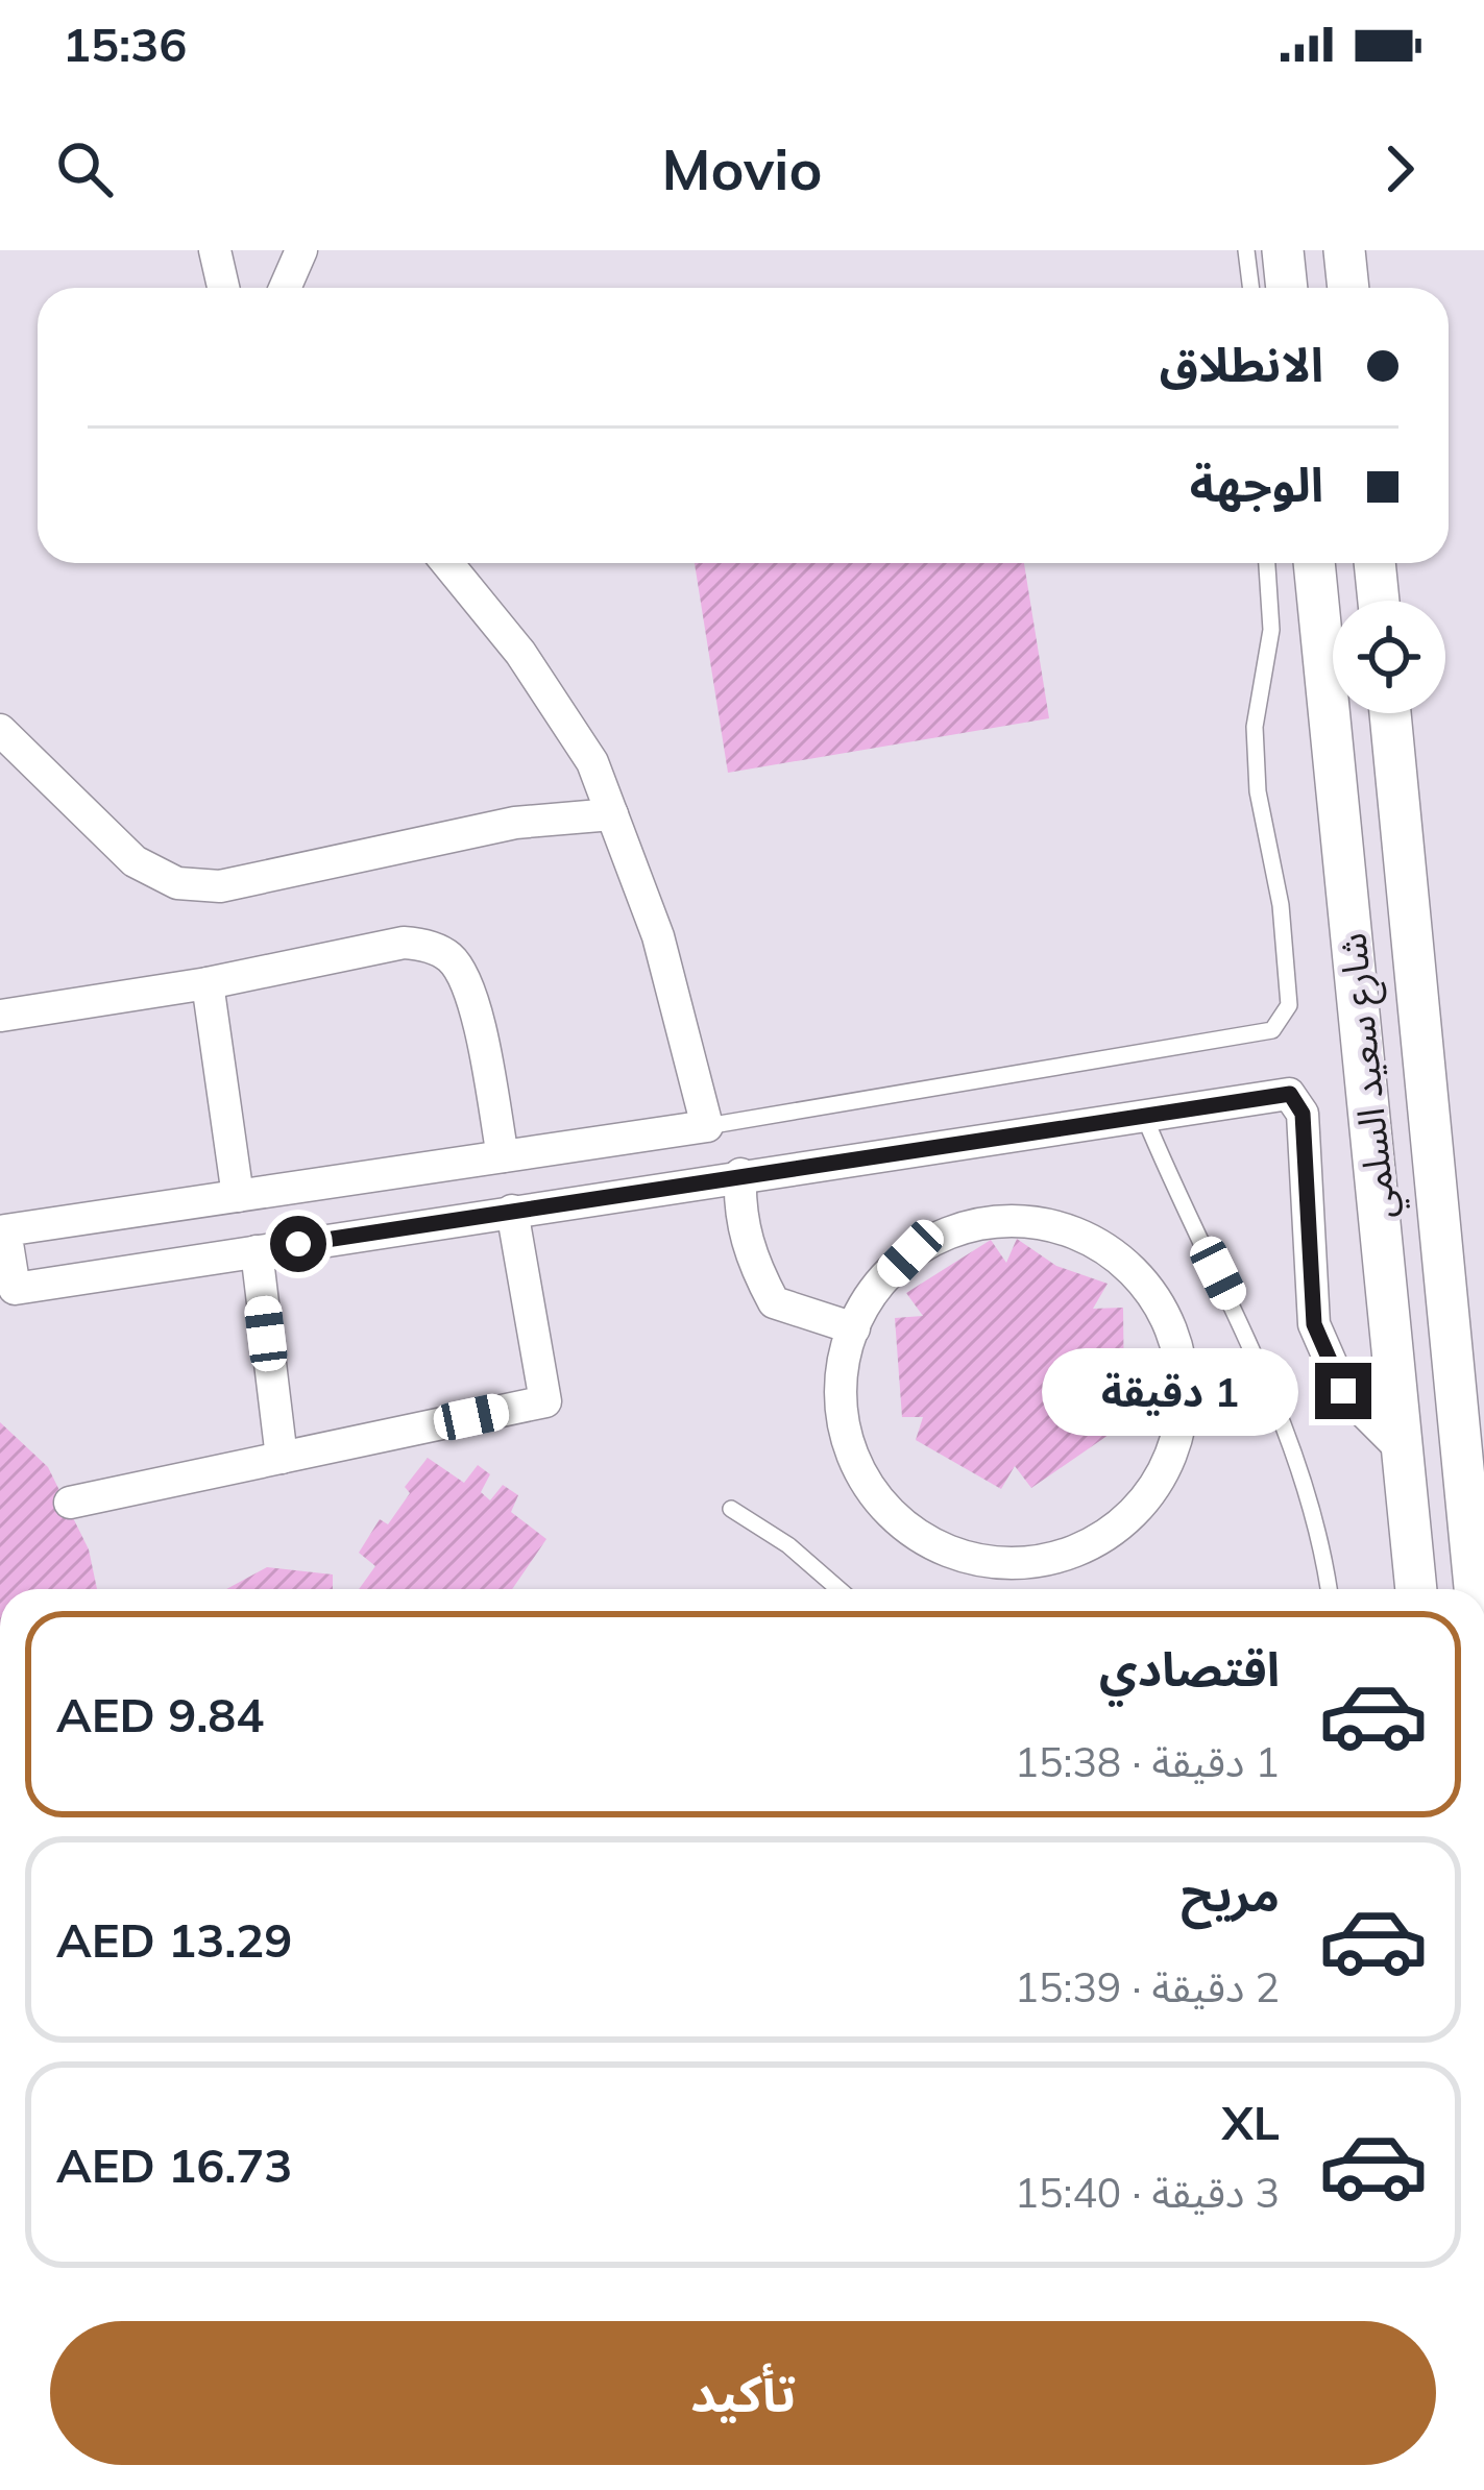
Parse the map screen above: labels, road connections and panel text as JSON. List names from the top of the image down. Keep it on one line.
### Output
{"streets":{"street":["شارع سعيد السلمي"]},"page":{"status":"15:36","header":"Movio","banner":["الانطلاق","الوجهة"],"bubble":"1 دقيقة","list":[{"name":"اقتصادي","note":"1 دقيقة · 15:38","value":"AED 9.84"},{"name":"مريح","note":"2 دقيقة · 15:39","value":"AED 13.29"},{"name":"XL","note":"3 دقيقة · 15:40","value":"AED 16.73"}],"buttons":"تأكيد"}}
